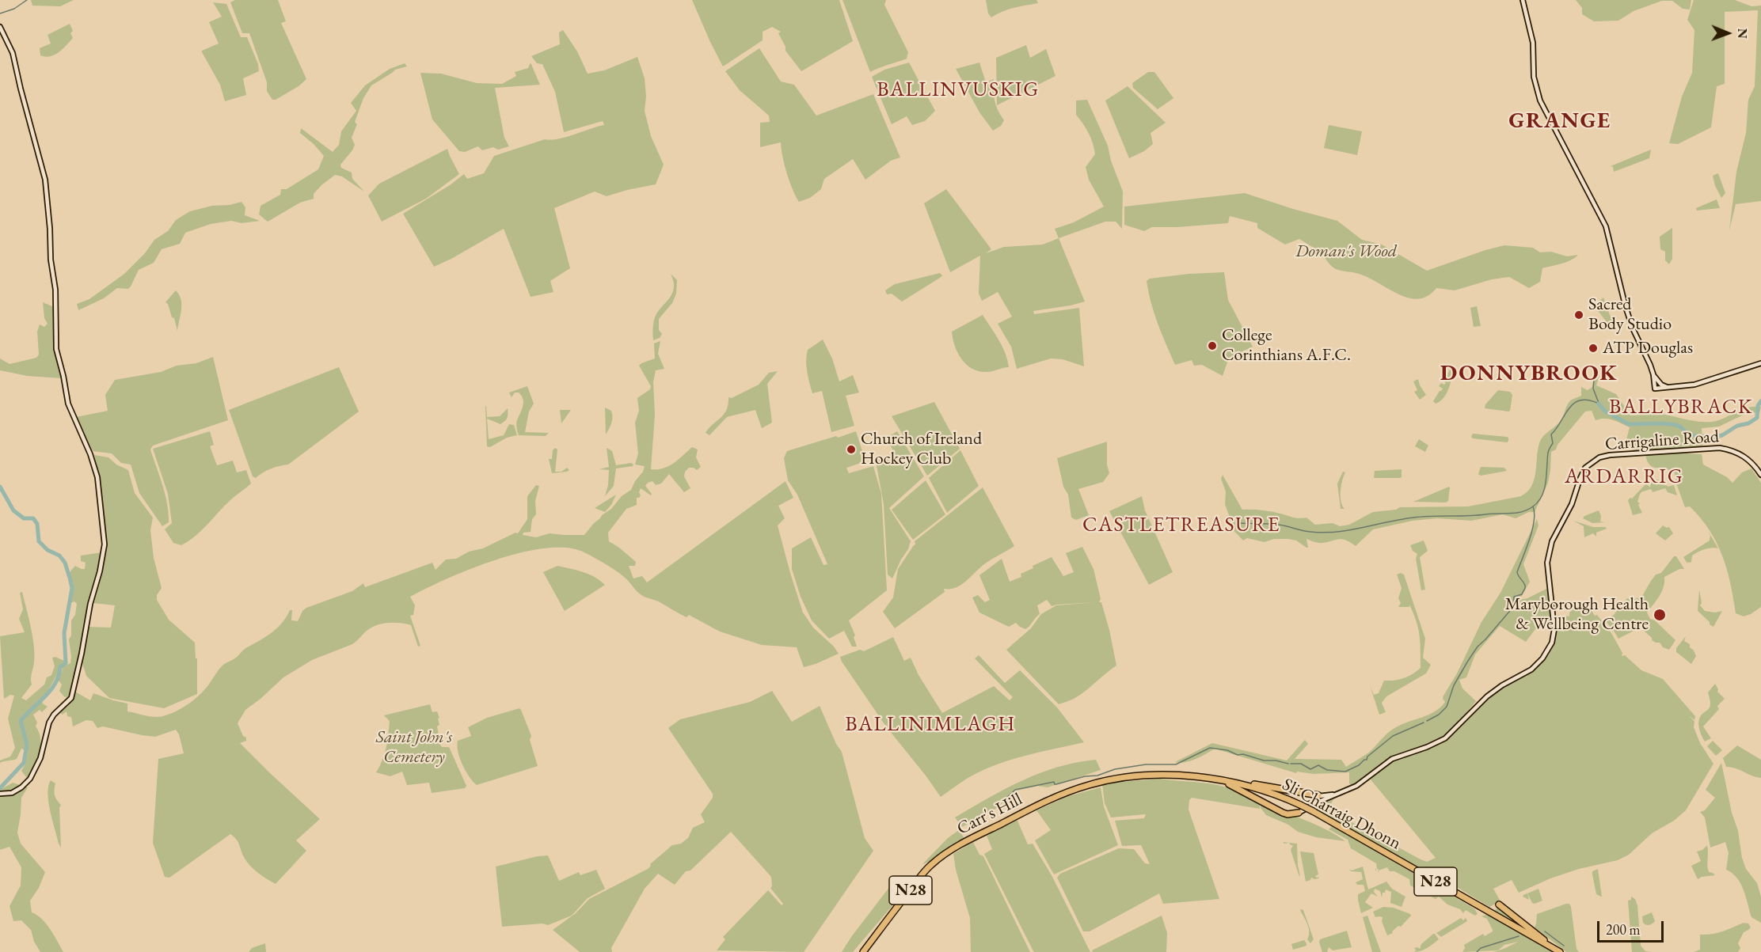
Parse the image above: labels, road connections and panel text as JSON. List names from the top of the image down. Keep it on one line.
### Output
{"streets":{"highway":["Carr's Hill","Sli Charraig Dhonn","N28"],"main road":["Carrigaline Road"]},"crossings":[["Carrigaline Road","N28"],["Carr's Hill","Sli Charraig Dhonn"],["Carr's Hill","N28"],["Sli Charraig Dhonn","N28"]],"districts":["BALLINVUSKIG","GRANGE","DONNYBROOK","BALLYBRACK","ARDARRIG","CASTLETREASURE","BALLINIMLAGH"],"parks":["Doman's Wood","Saint John's Cemetery"],"places":["Sacred Body Studio","College Corinthians A.F.C.","ATP Douglas","Church of Ireland Hockey Club","Maryborough Health & Wellbeing Centre"],"scale_bar":"200 m","north":"right"}
